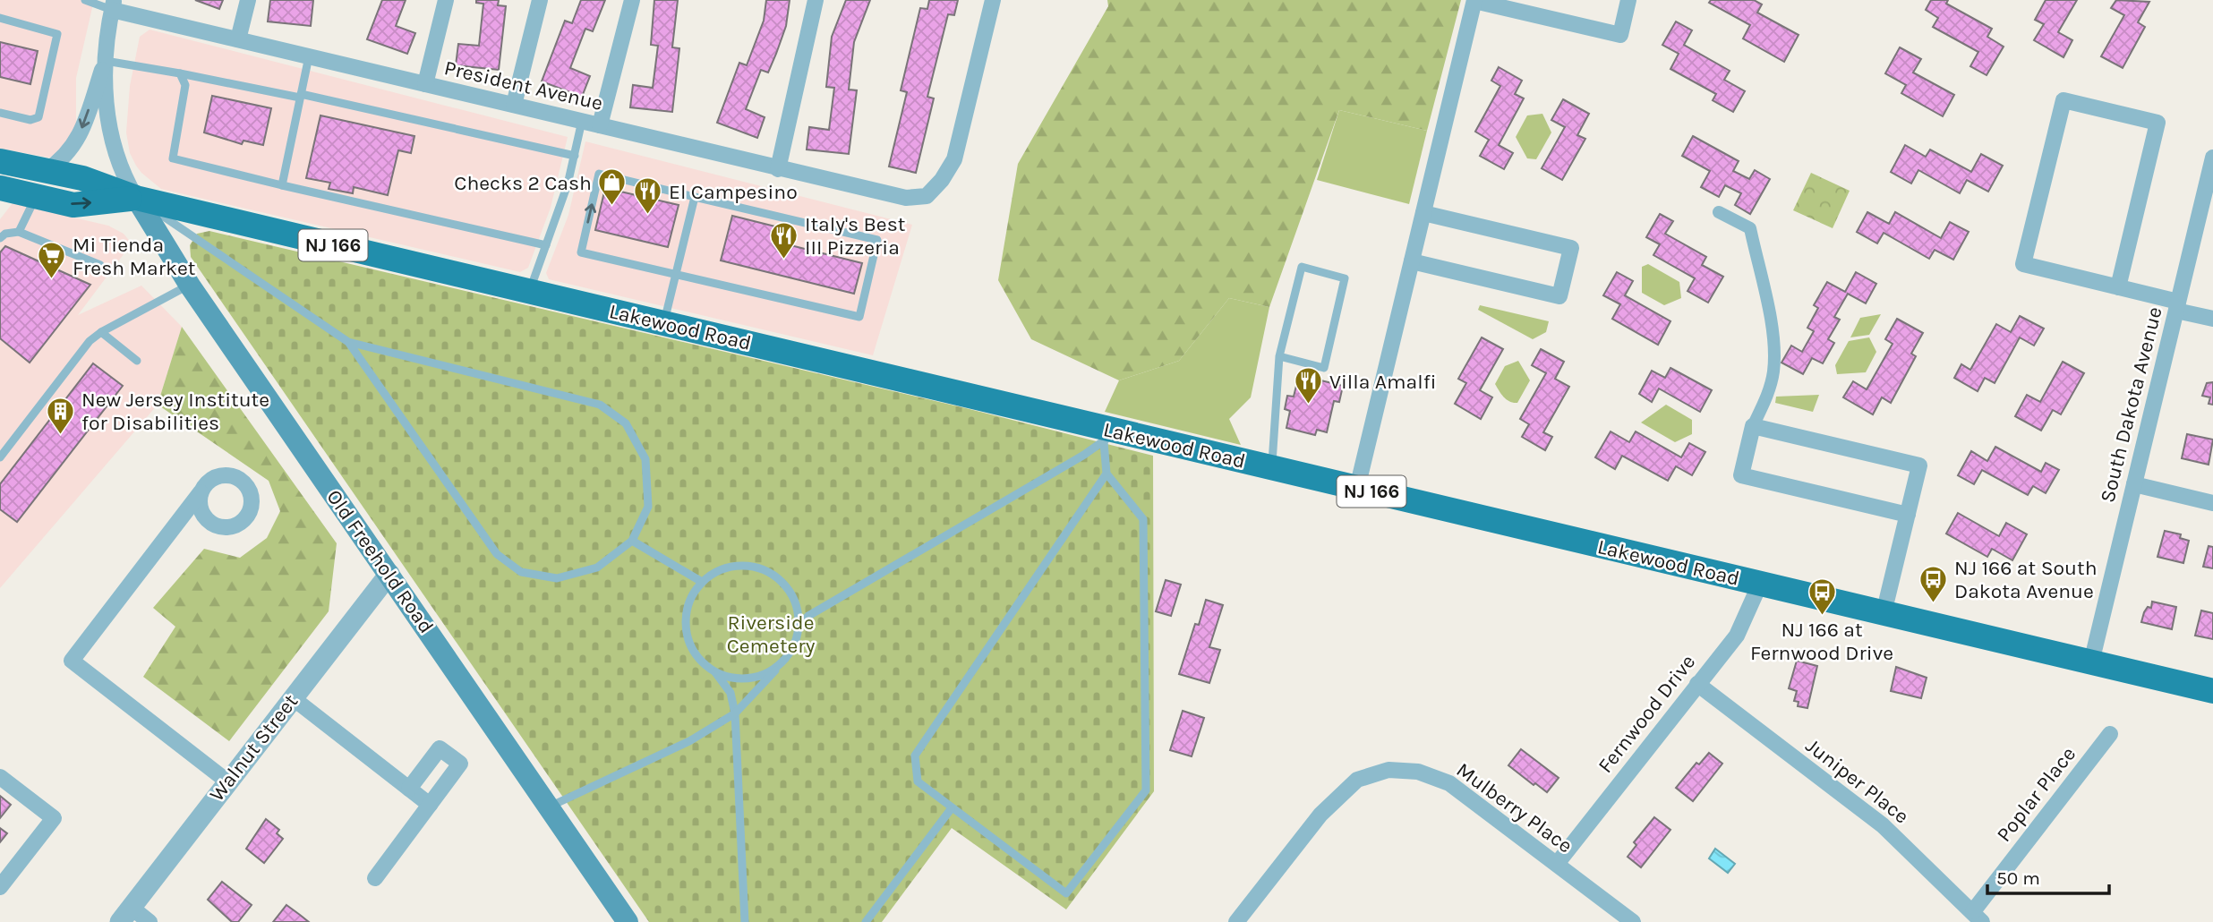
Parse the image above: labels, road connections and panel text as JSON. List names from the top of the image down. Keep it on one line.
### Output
{"streets":{"main road":["NJ 166","Lakewood Road","Old Freehold Road"],"street":["President Avenue","South Dakota Avenue","Fernwood Drive","Walnut Street","Juniper Place","Poplar Place","Mulberry Place"]},"crossings":[["Lakewood Road","South Dakota Avenue"],["Lakewood Road","Old Freehold Road"],["Lakewood Road","Fernwood Drive"],["Old Freehold Road","Walnut Street"],["Fernwood Drive","Juniper Place"],["Fernwood Drive","Mulberry Place"],["Juniper Place","Poplar Place"]],"parks":["Riverside Cemetery"],"places":{"shop":["Checks 2 Cash"],"restaurant":["El Campesino","Italy's Best III Pizzeria","Villa Amalfi"],"supermarket":["Mi Tienda Fresh Market"],"building":["New Jersey Institute for Disabilities"],"bus stop":["NJ 166 at South Dakota Avenue","NJ 166 at Fernwood Drive"]},"scale_bar":"50 m"}
